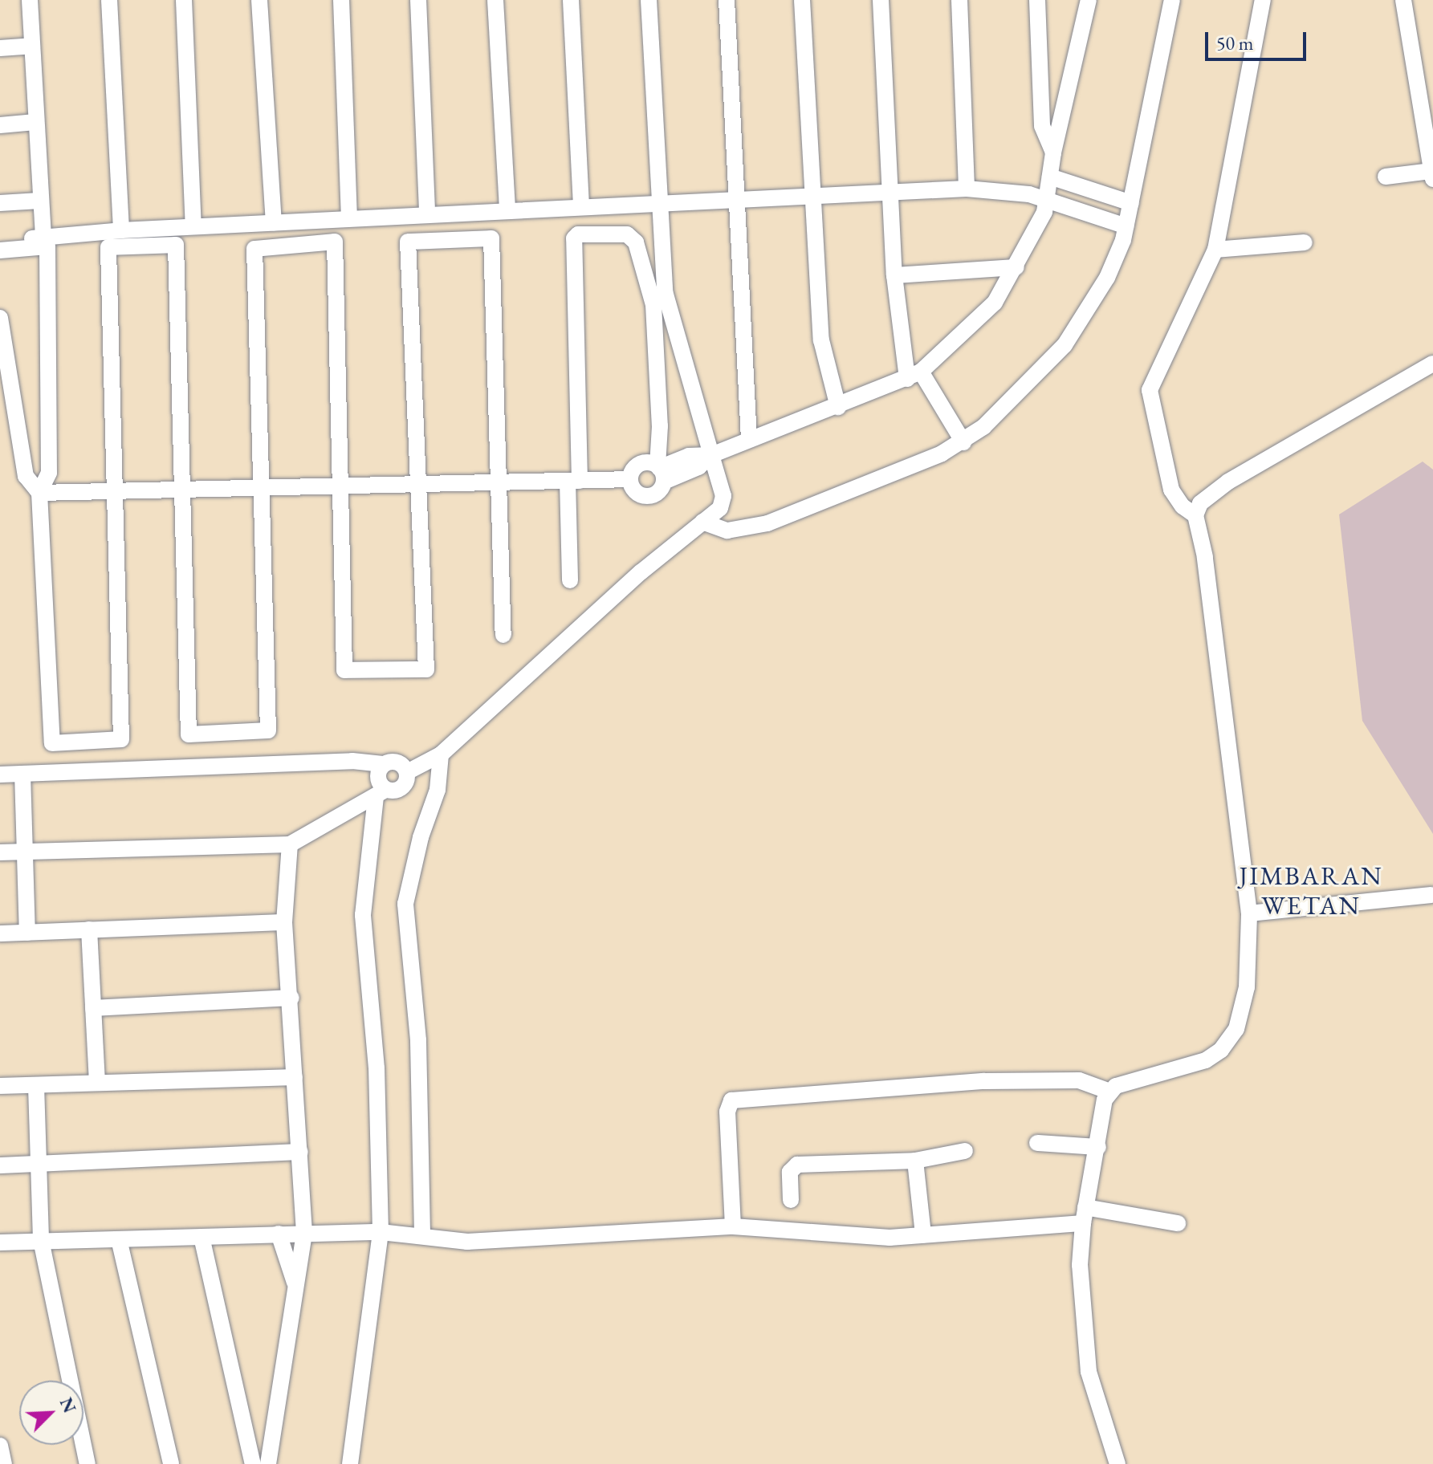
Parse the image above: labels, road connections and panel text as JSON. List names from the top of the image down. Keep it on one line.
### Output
{"districts":["JIMBARAN WETAN"],"scale_bar":"50 m","north":"top right"}
